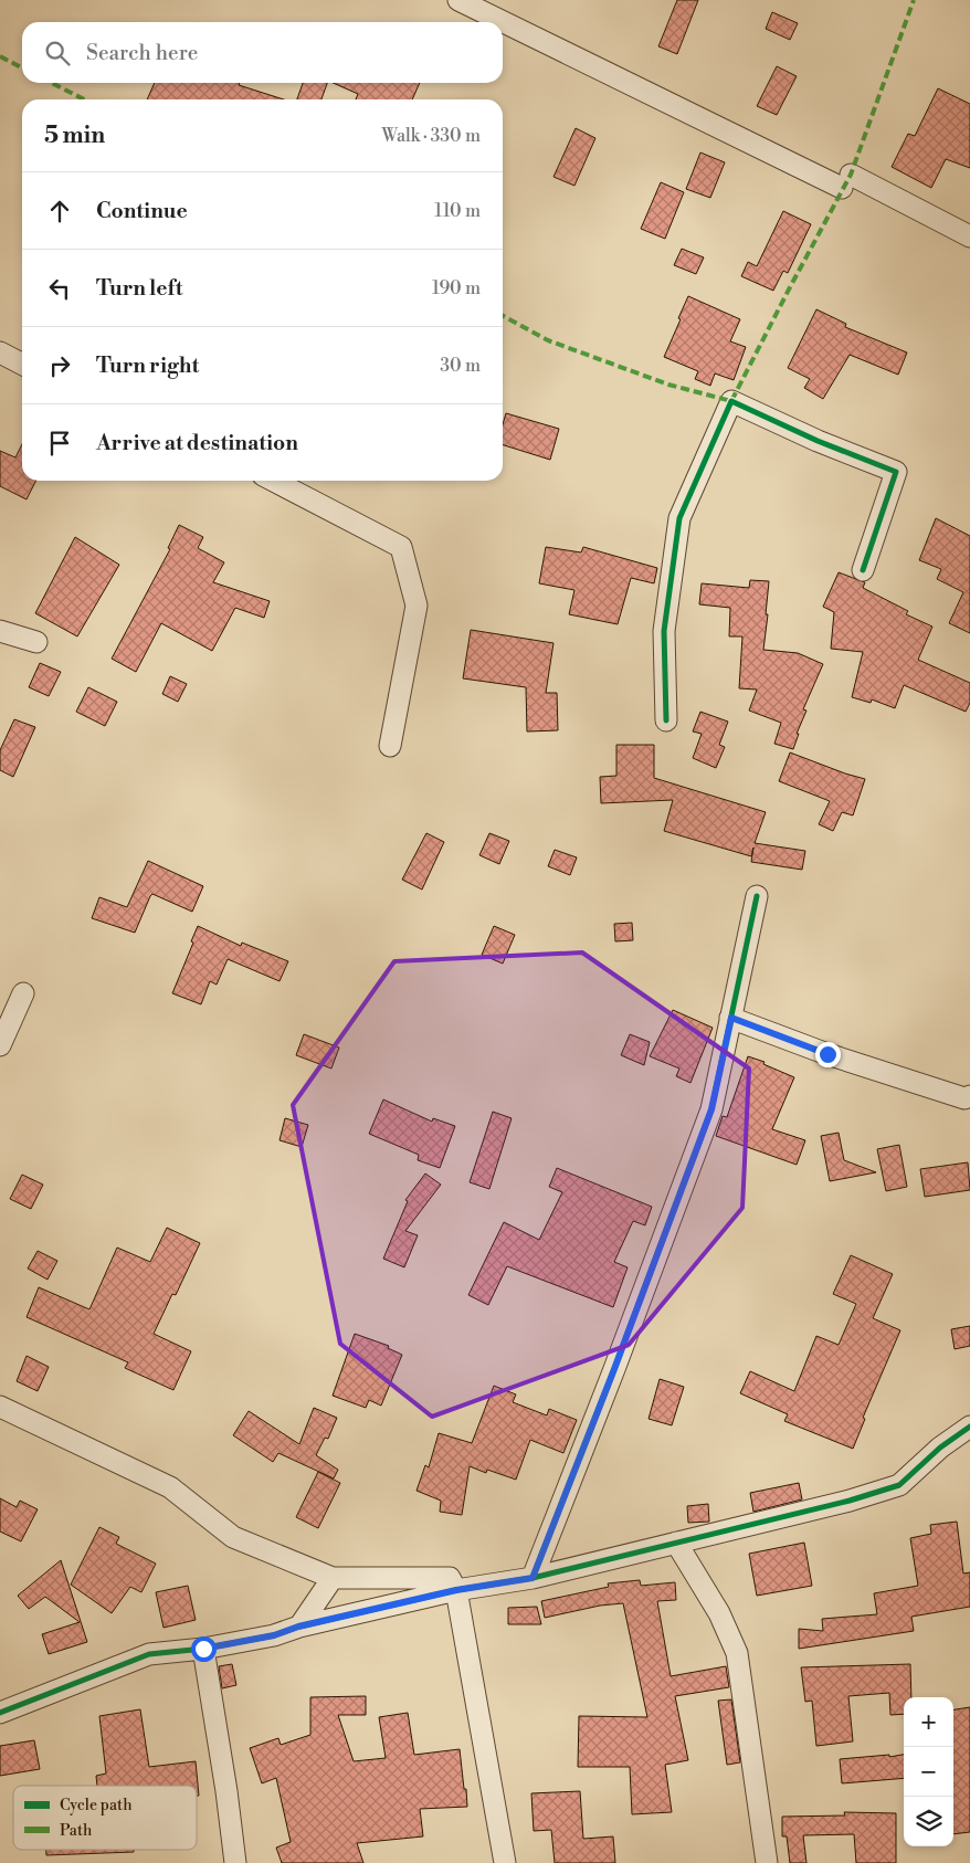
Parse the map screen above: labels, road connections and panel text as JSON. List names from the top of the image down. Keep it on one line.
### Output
{"legend":["Cycle path","Path"],"page":{"search":"Search here","heading":["5 min","Walk · 330 m"],"list":[["Continue","110 m"],["Turn left","190 m"],["Turn right","30 m"],"Arrive at destination"],"map_buttons":["+","−"]}}
